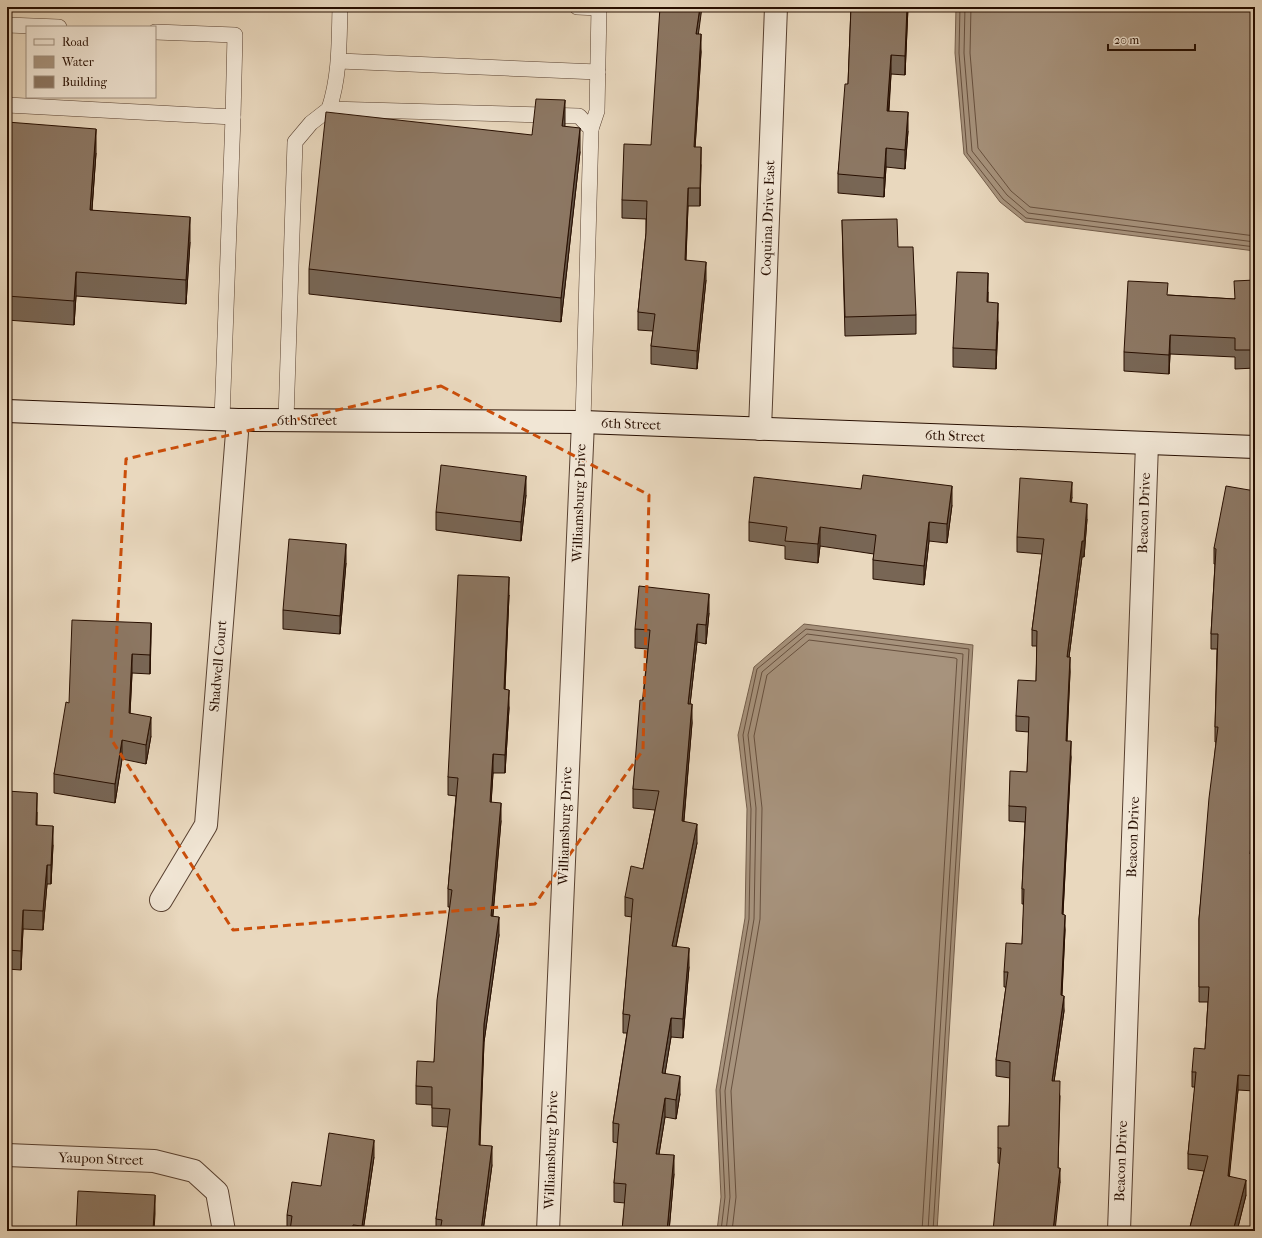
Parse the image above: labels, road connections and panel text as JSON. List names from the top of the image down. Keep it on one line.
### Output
{"streets":{"street":["Coquina Drive East","6th Street","Williamsburg Drive","Beacon Drive","Shadwell Court","Yaupon Street"]},"crossings":[["Coquina Drive East","6th Street"],["6th Street","Williamsburg Drive"],["6th Street","Beacon Drive"],["6th Street","Shadwell Court"]],"legend":["Road","Water","Building"],"scale_bar":"20 m"}
